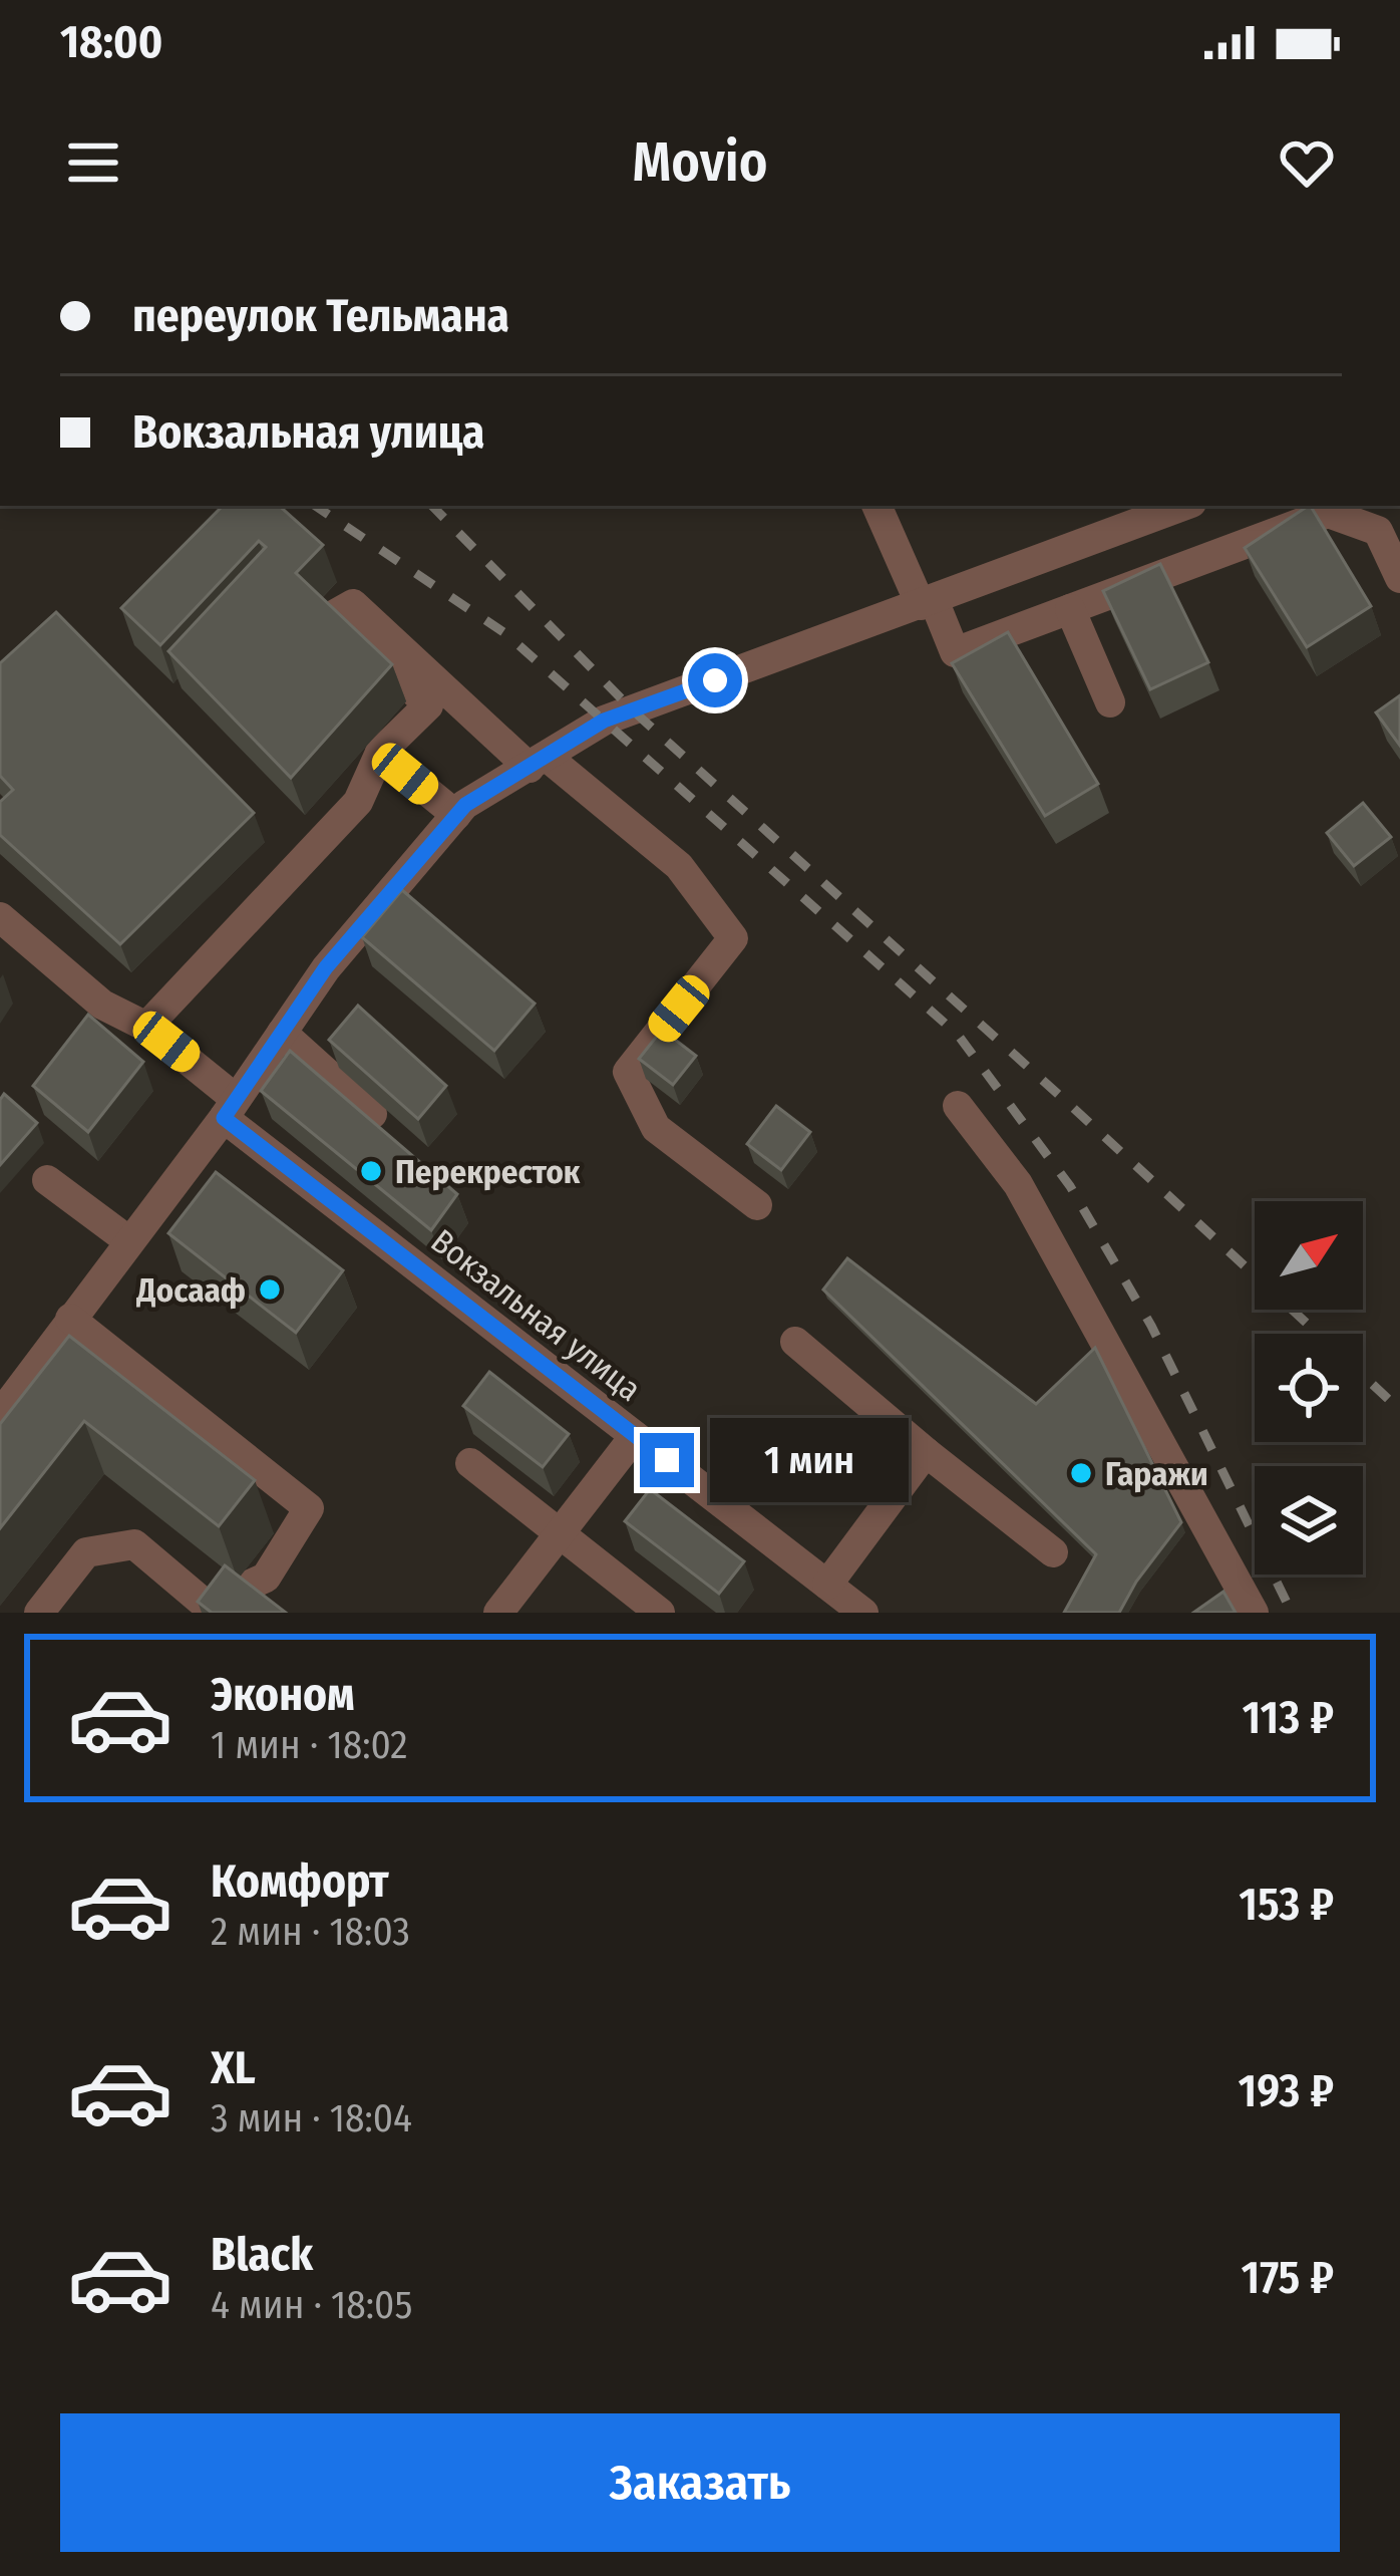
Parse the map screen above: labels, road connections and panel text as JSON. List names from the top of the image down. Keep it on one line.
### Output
{"streets":{"street":["Вокзальная улица"]},"places":["Перекресток","Досааф","Гаражи"],"north":"top right","page":{"status":"18:00","header":"Movio","banner":["переулок Тельмана","Вокзальная улица"],"bubble":"1 мин","list":[{"name":"Эконом","note":"1 мин · 18:02","value":"113 ₽"},{"name":"Комфорт","note":"2 мин · 18:03","value":"153 ₽"},{"name":"XL","note":"3 мин · 18:04","value":"193 ₽"},{"name":"Black","note":"4 мин · 18:05","value":"175 ₽"}],"buttons":"Заказать"}}
